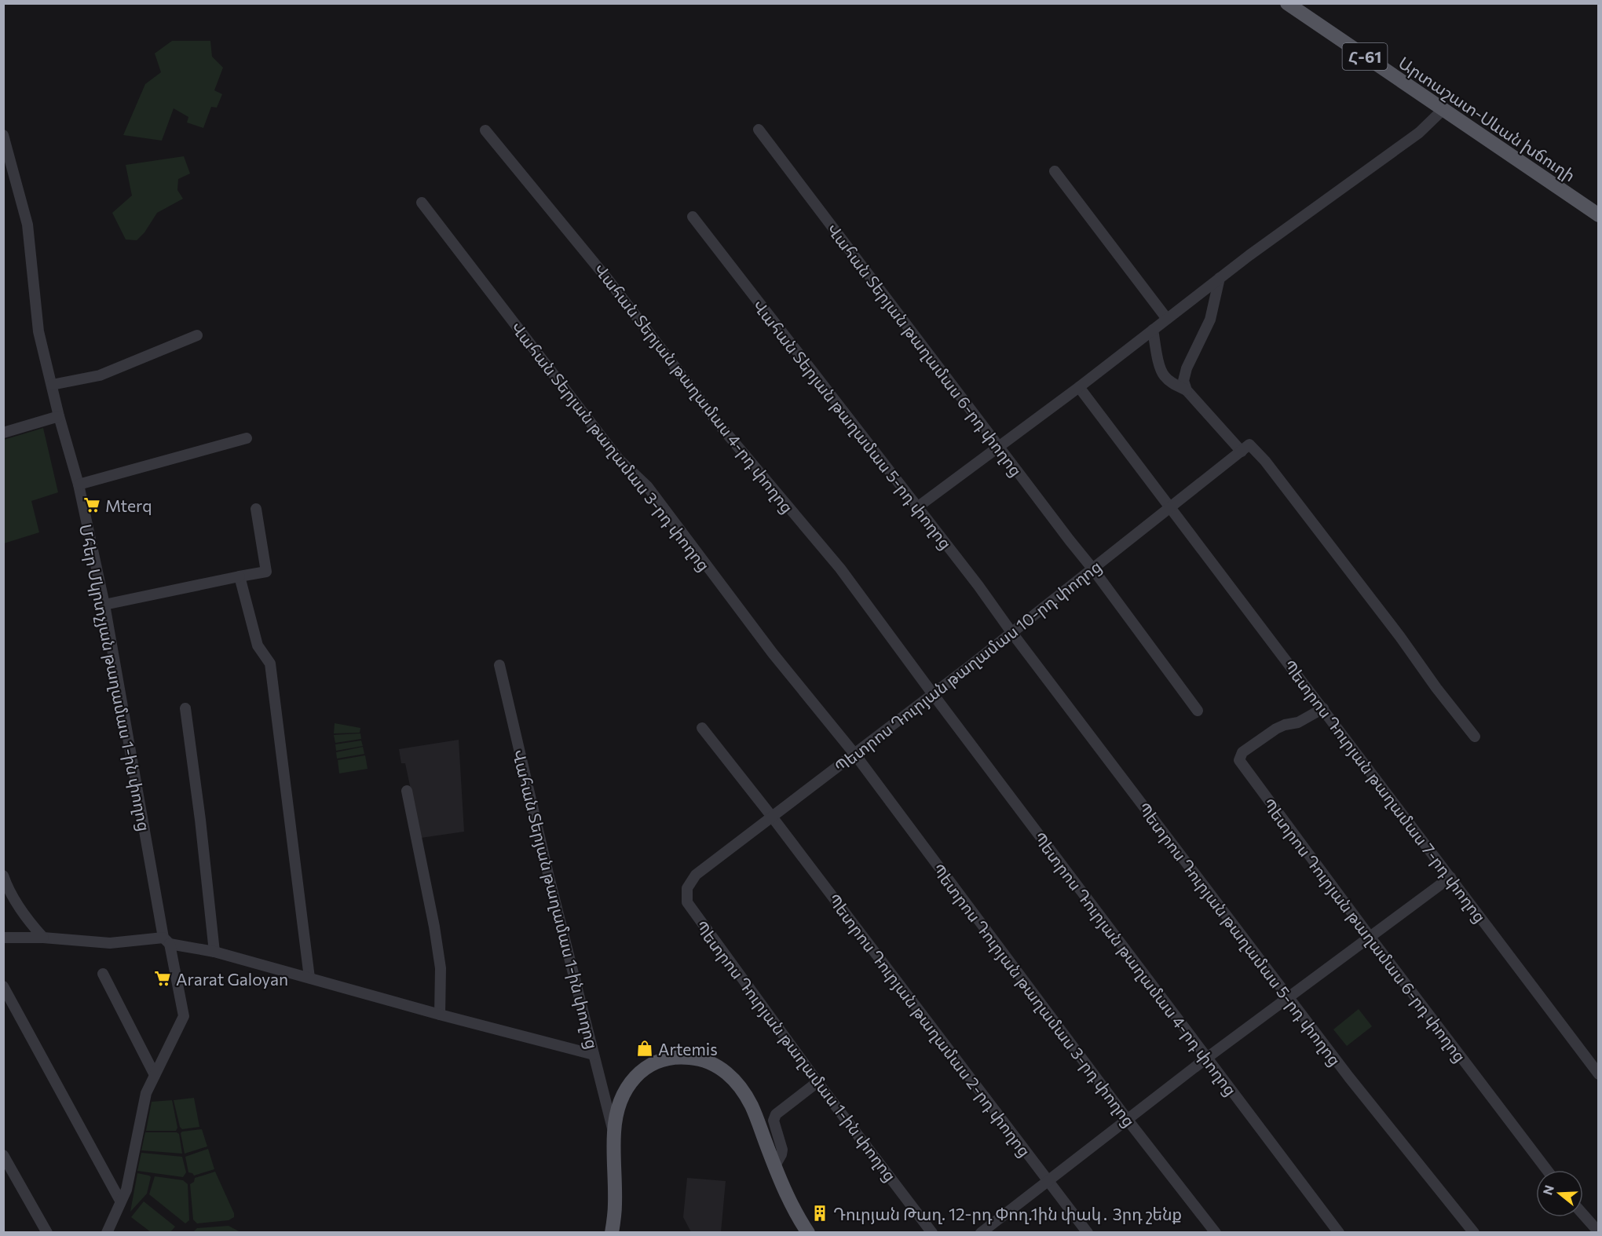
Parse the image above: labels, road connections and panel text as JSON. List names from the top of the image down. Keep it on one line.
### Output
{"streets":{"main road":["Հ-61","Արտաշատ-Սևան խճուղի"],"street":["Վահան Տերյան թաղամաս 6-րդ փողոց","Վահան Տերյան թաղամաս 4-րդ փողոց","Վահան Տերյան թաղամաս 5-րդ փողոց","Վահան Տերյան թաղամաս 3-րդ փողոց","Պետրոս Դուրյան թաղամաս 10-րդ փողոց","Մհեր Մկրտչյան թաղամաս 1-ին փողոց","Պետրոս Դուրյան թաղամաս 7-րդ փողոց","Վահան Տերյան թաղամաս 1-ին փողոց","Պետրոս Դուրյան թաղամաս 6-րդ փողոց","Պետրոս Դուրյան թաղամաս 5-րդ փողոց","Պետրոս Դուրյան թաղամաս 4-րդ փողոց","Պետրոս Դուրյան թաղամաս 3-րդ փողոց","Պետրոս Դուրյան թաղամաս 2-րդ փողոց","Պետրոս Դուրյան թաղամաս 1-ին փողոց"]},"crossings":[["Վահան Տերյան թաղամաս 6-րդ փողոց","Պետրոս Դուրյան թաղամաս 10-րդ փողոց"],["Վահան Տերյան թաղամաս 4-րդ փողոց","Պետրոս Դուրյան թաղամաս 10-րդ փողոց"],["Վահան Տերյան թաղամաս 4-րդ փողոց","Պետրոս Դուրյան թաղամաս 4-րդ փողոց"],["Վահան Տերյան թաղամաս 5-րդ փողոց","Պետրոս Դուրյան թաղամաս 10-րդ փողոց"],["Վահան Տերյան թաղամաս 5-րդ փողոց","Պետրոս Դուրյան թաղամաս 5-րդ փողոց"],["Վահան Տերյան թաղամաս 3-րդ փողոց","Պետրոս Դուրյան թաղամաս 10-րդ փողոց"],["Վահան Տերյան թաղամաս 3-րդ փողոց","Պետրոս Դուրյան թաղամաս 3-րդ փողոց"],["Պետրոս Դուրյան թաղամաս 10-րդ փողոց","Պետրոս Դուրյան թաղամաս 7-րդ փողոց"],["Պետրոս Դուրյան թաղամաս 10-րդ փողոց","Պետրոս Դուրյան թաղամաս 5-րդ փողոց"],["Պետրոս Դուրյան թաղամաս 10-րդ փողոց","Պետրոս Դուրյան թաղամաս 4-րդ փողոց"],["Պետրոս Դուրյան թաղամաս 10-րդ փողոց","Պետրոս Դուրյան թաղամաս 3-րդ փողոց"],["Պետրոս Դուրյան թաղամաս 10-րդ փողոց","Պետրոս Դուրյան թաղամաս 2-րդ փողոց"],["Պետրոս Դուրյան թաղամաս 10-րդ փողոց","Պետրոս Դուրյան թաղամաս 1-ին փողոց"],["Պետրոս Դուրյան թաղամաս 7-րդ փողոց","Պետրոս Դուրյան թաղամաս 6-րդ փողոց"]],"places":{"supermarket":["Mterq","Ararat Galoyan"],"shop":["Artemis"],"building":["Դուրյան Թաղ. 12-րդ Փող.1ին փակ․ 3րդ շենք"]},"north":"left"}
